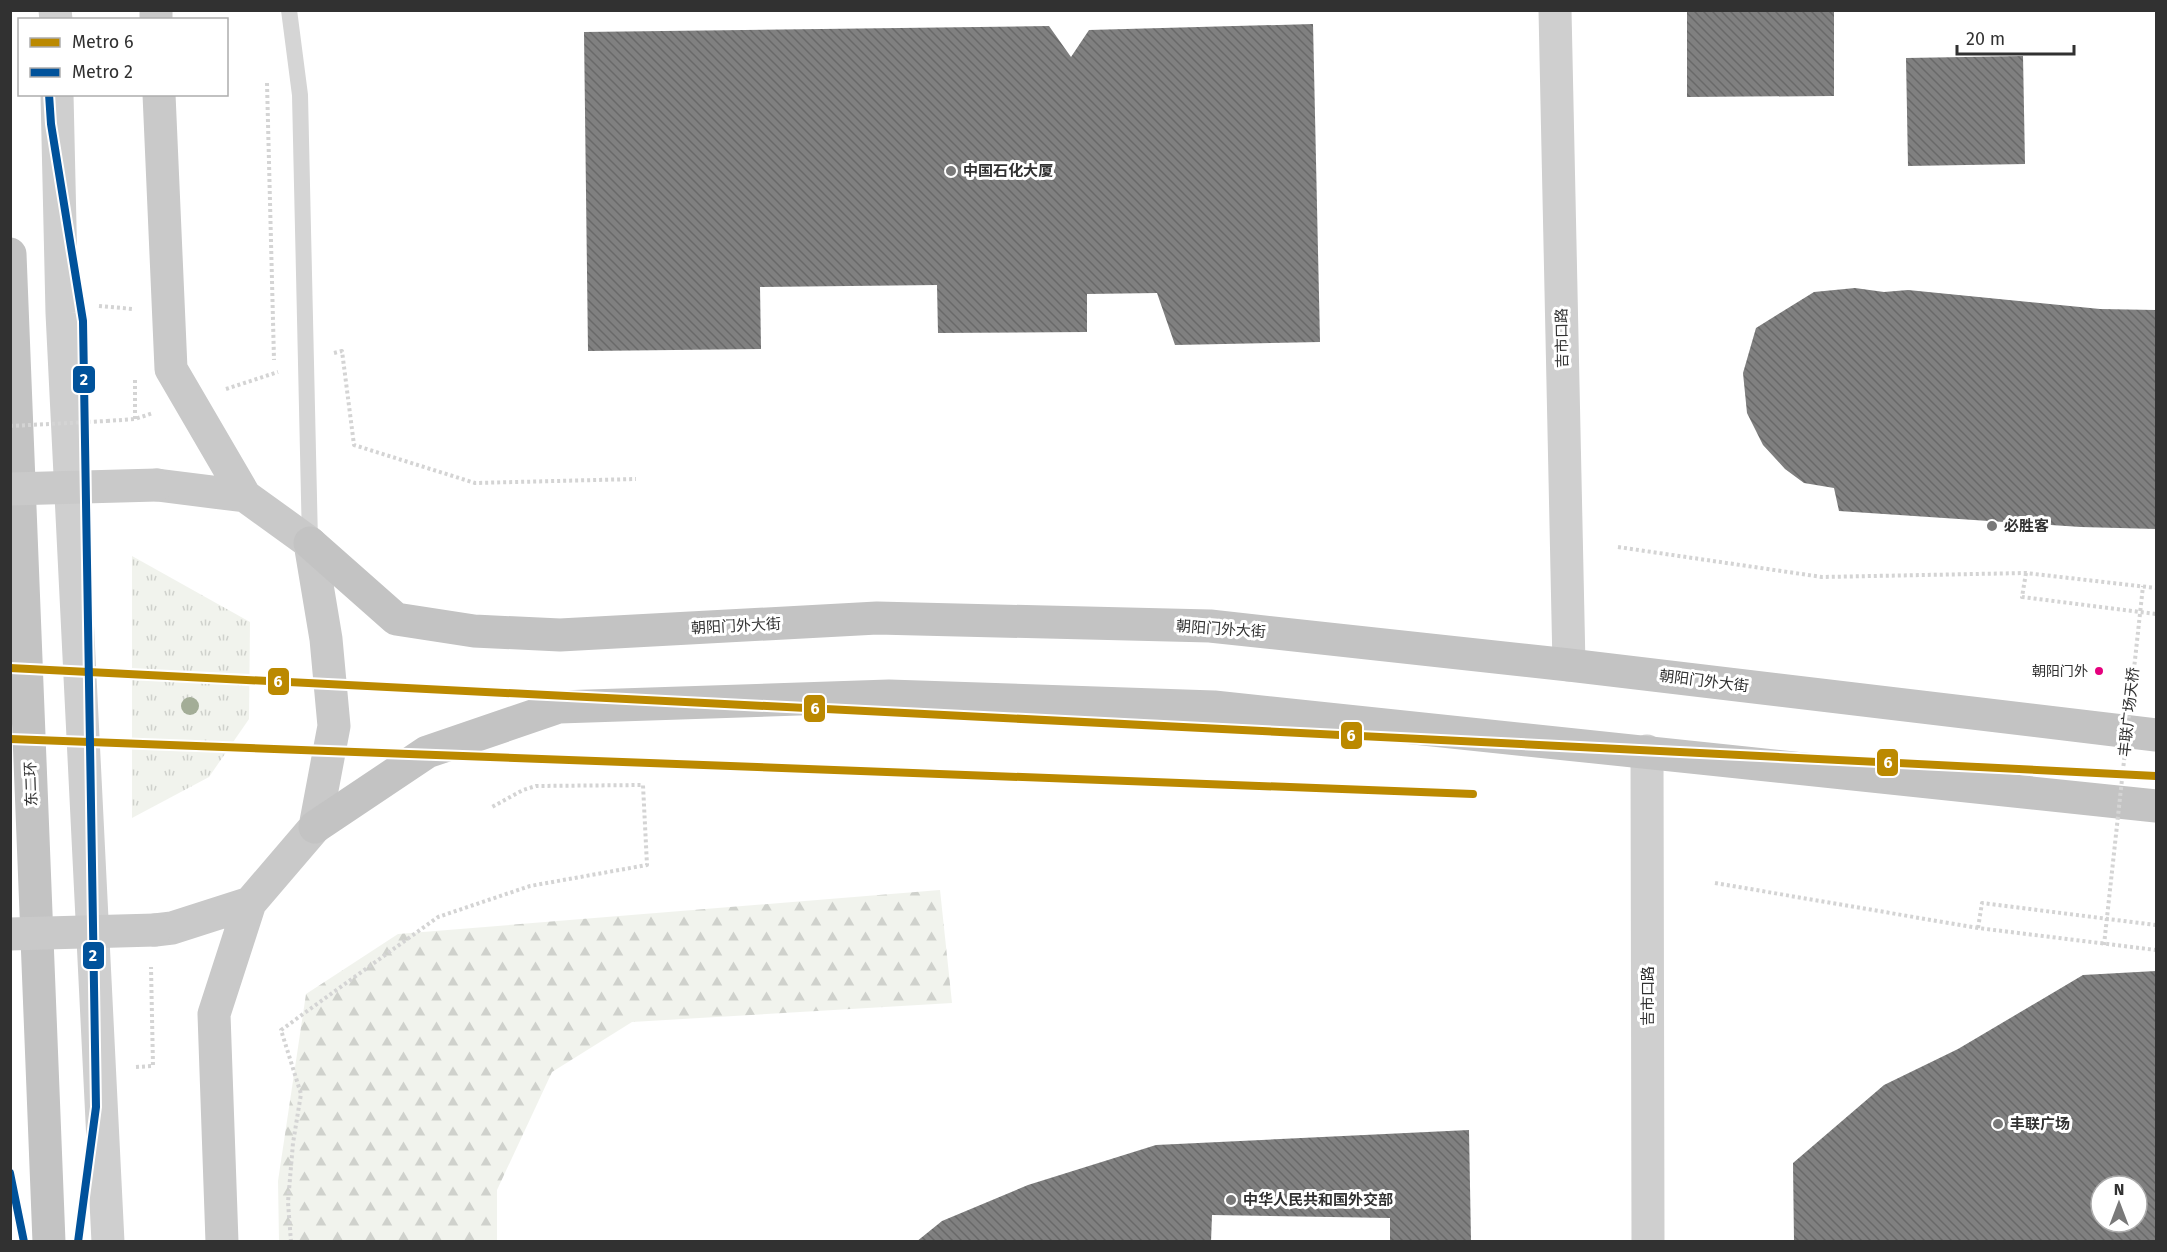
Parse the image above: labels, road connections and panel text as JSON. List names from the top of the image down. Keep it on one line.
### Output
{"streets":{"highway":["朝阳门外大街","东二环"],"street":["吉市口路"],"path":["丰联广场天桥"]},"crossings":[["吉市口路","朝阳门外大街"]],"places":["中国石化大厦","必胜客","朝阳门外","丰联广场","中华人民共和国外交部"],"lines":["metro line 2","metro line 6"],"legend":["Metro 6","Metro 2"],"scale_bar":"20 m","north":"top"}
